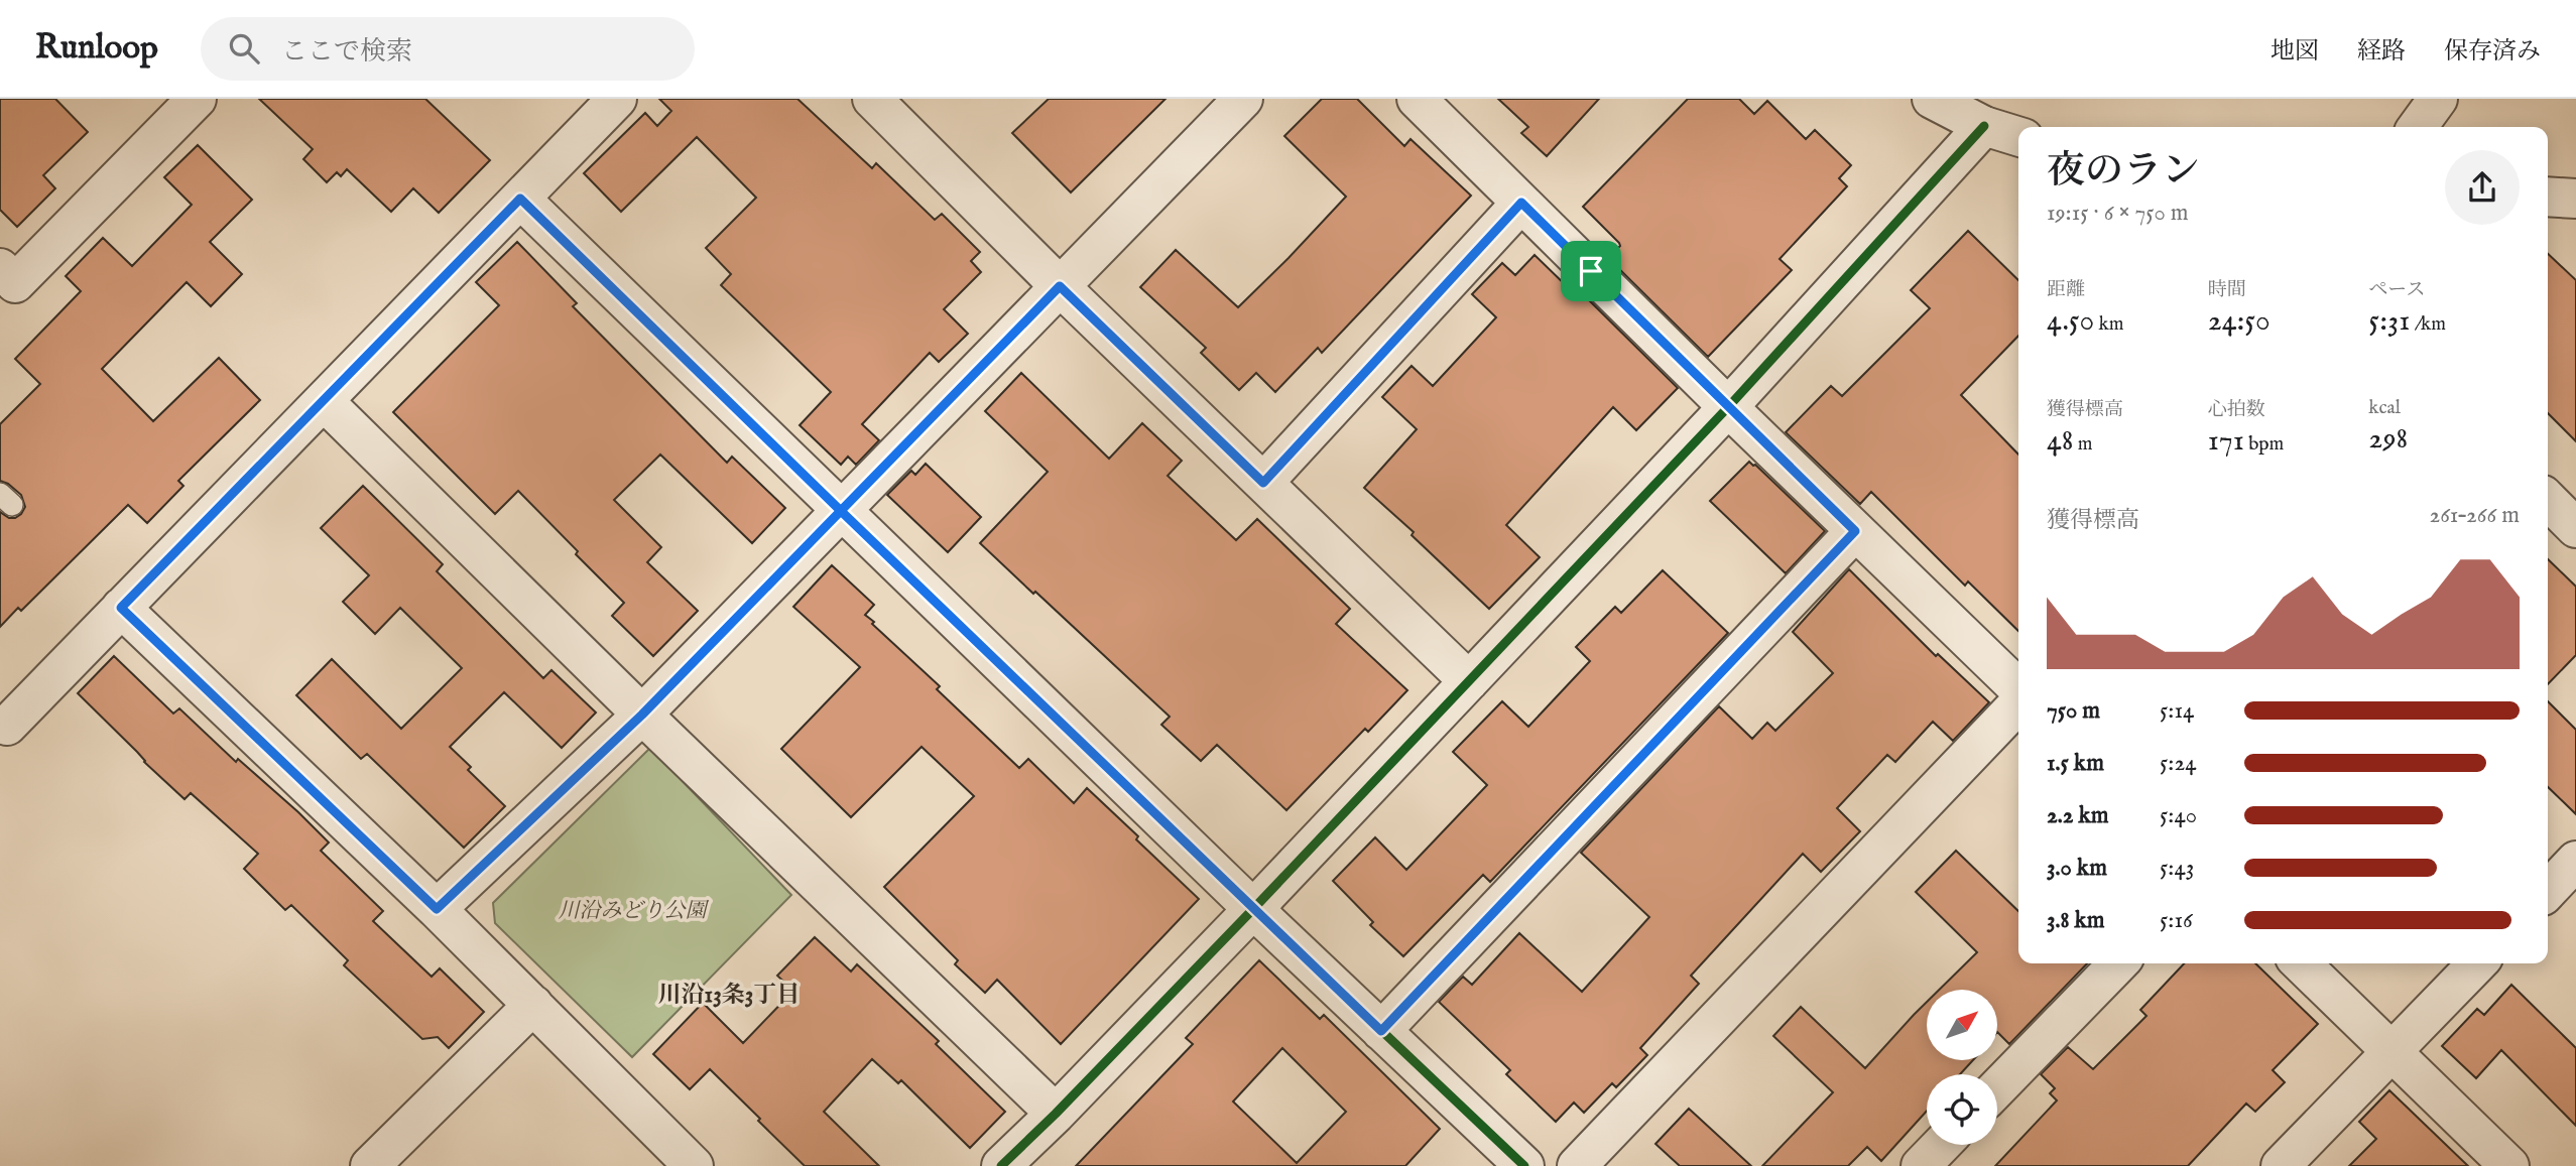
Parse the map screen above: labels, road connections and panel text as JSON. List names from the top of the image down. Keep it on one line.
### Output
{"districts":["川沿13条3丁目"],"parks":["川沿みどり公園"],"north":"top right","page":{"header":"Runloop","search":"ここで検索","nav":["地図","経路","保存済み"],"heading":["夜のラン","19:15 · 6 × 750 m"],"stats":[["距離","4.50 km"],["時間","24:50"],["ペース","5:31 /km"],["獲得標高","48 m"],["心拍数","171 bpm"],["kcal","298"]],"chart":["獲得標高","261–266 m"],"list":[{"name":"750 m","note":"5:14"},{"name":"1.5 km","note":"5:24"},{"name":"2.2 km","note":"5:40"},{"name":"3.0 km","note":"5:43"},{"name":"3.8 km","note":"5:16"}]}}
